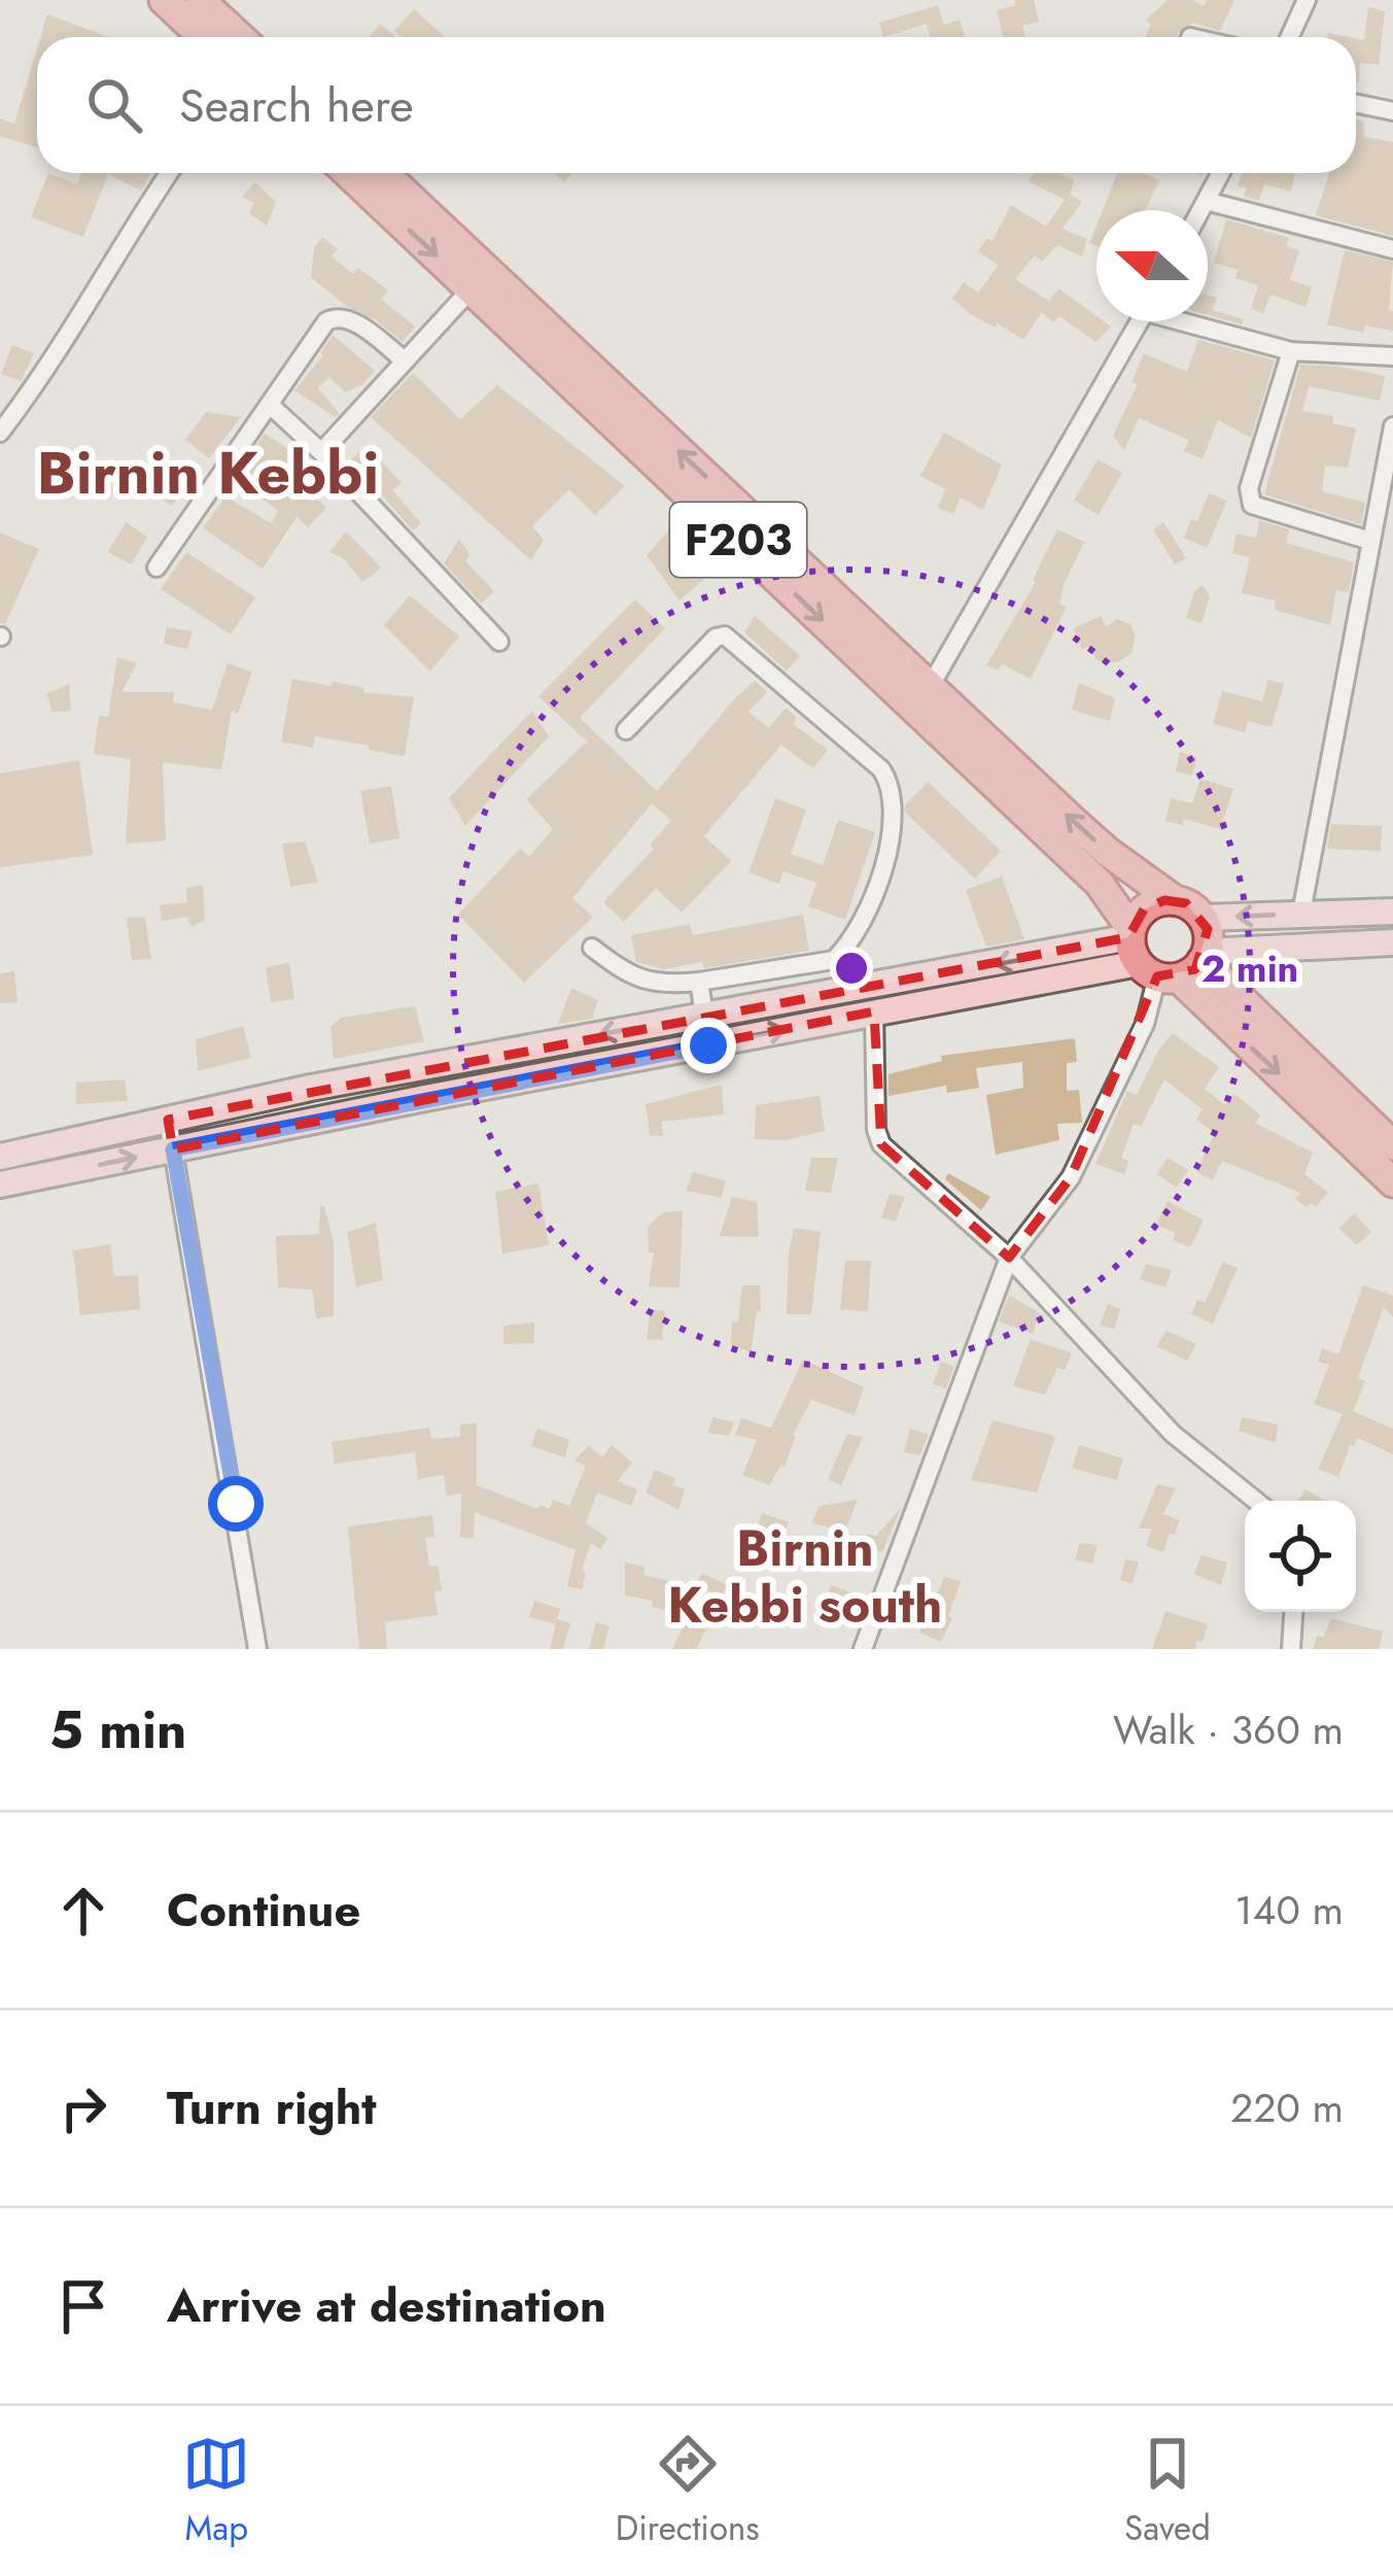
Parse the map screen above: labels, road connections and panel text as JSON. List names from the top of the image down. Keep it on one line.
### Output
{"streets":{"main road":["F203"]},"districts":["Birnin Kebbi","Birnin Kebbi south"],"north":"left","page":{"search":"Search here","heading":["5 min","Walk · 360 m"],"list":[["Continue","140 m"],["Turn right","220 m"],"Arrive at destination"],"nav":["Map","Directions","Saved"]},"rings":["2 min"]}
